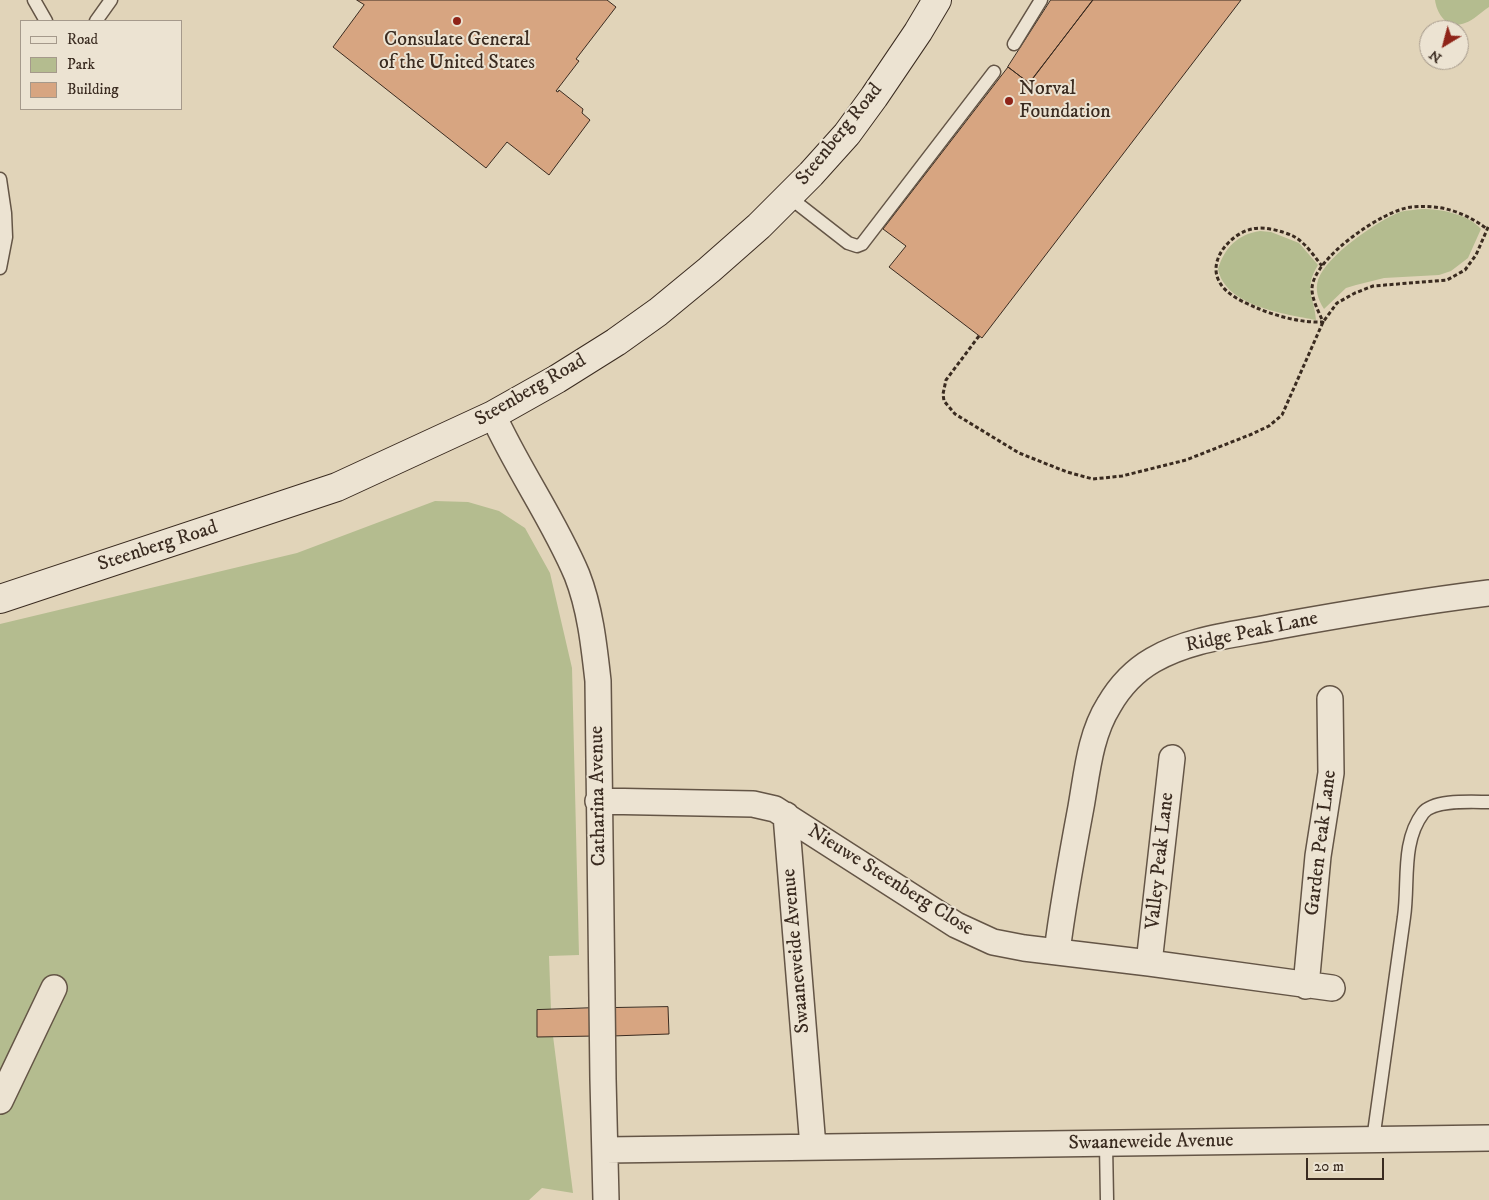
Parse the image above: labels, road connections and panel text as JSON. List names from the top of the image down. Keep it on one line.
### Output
{"streets":{"main road":["Steenberg Road"],"street":["Ridge Peak Lane","Catharina Avenue","Garden Peak Lane","Valley Peak Lane","Nieuwe Steenberg Close","Swaaneweide Avenue"]},"crossings":[["Steenberg Road","Catharina Avenue"],["Ridge Peak Lane","Nieuwe Steenberg Close"],["Catharina Avenue","Nieuwe Steenberg Close"],["Catharina Avenue","Swaaneweide Avenue"],["Garden Peak Lane","Nieuwe Steenberg Close"],["Valley Peak Lane","Nieuwe Steenberg Close"],["Nieuwe Steenberg Close","Swaaneweide Avenue"]],"places":["Consulate General of the United States","Norval Foundation"],"legend":["Road","Park","Building"],"scale_bar":"20 m","north":"bottom left"}
